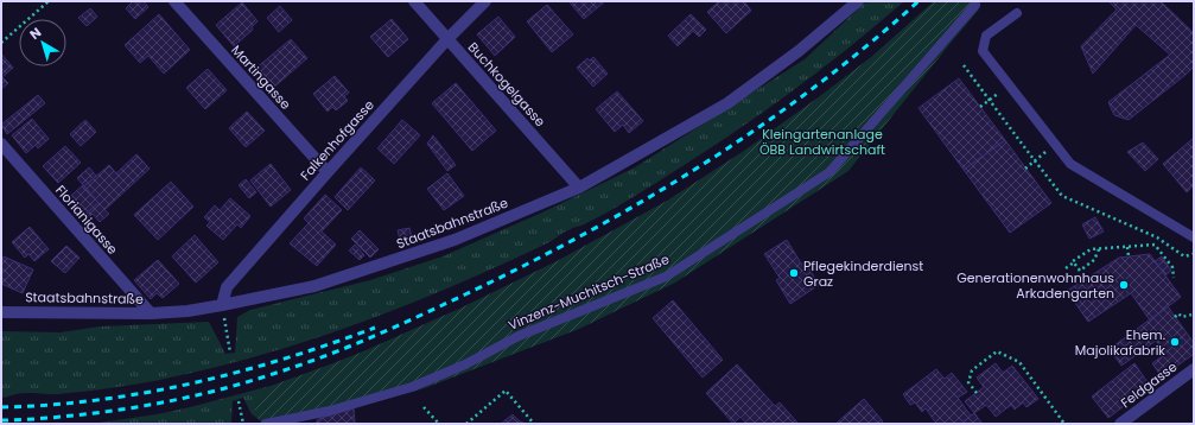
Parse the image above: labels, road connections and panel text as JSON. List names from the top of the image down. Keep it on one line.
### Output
{"streets":{"street":["Martingasse","Buchkogelgasse","Falkenhofgasse","Florianigasse","Staatsbahnstraße","Feldgasse"],"lane":["Vinzenz-Muchitsch-Straße"]},"crossings":[["Martingasse","Falkenhofgasse"],["Buchkogelgasse","Falkenhofgasse"],["Buchkogelgasse","Staatsbahnstraße"],["Falkenhofgasse","Staatsbahnstraße"],["Florianigasse","Staatsbahnstraße"]],"parks":["Kleingartenanlage ÖBB Landwirtschaft"],"places":["Pflegekinderdienst Graz","Generationenwohnhaus Arkadengarten","Ehem. Majolikafabrik"],"north":"top left"}
